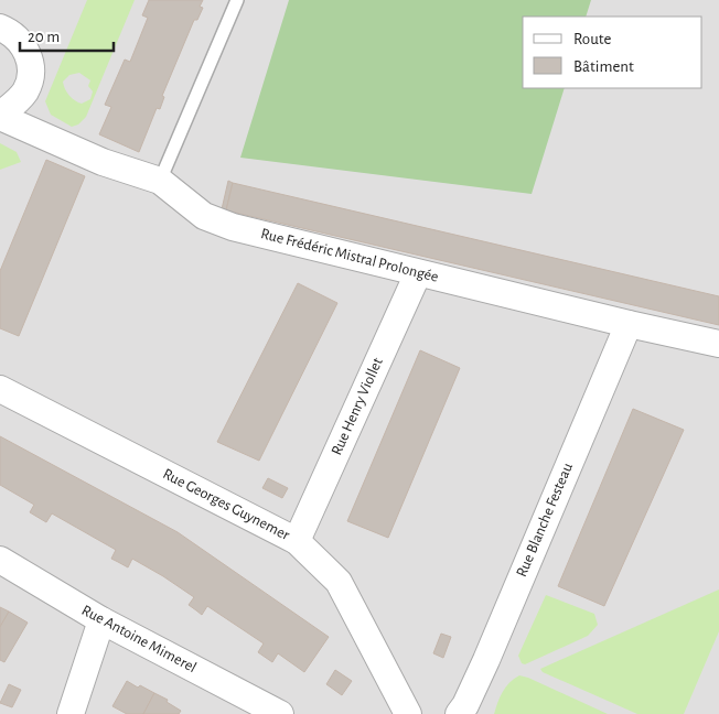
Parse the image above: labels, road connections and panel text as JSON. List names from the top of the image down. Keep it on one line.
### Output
{"streets":{"street":["Rue Frédéric Mistral Prolongée","Rue Henry Viollet","Rue Georges Guynemer","Rue Blanche Festeau","Rue Antoine Mimerel"]},"crossings":[["Rue Frédéric Mistral Prolongée","Rue Henry Viollet"],["Rue Frédéric Mistral Prolongée","Rue Blanche Festeau"],["Rue Henry Viollet","Rue Georges Guynemer"]],"legend":["Route","Bâtiment"],"scale_bar":"20 m"}
